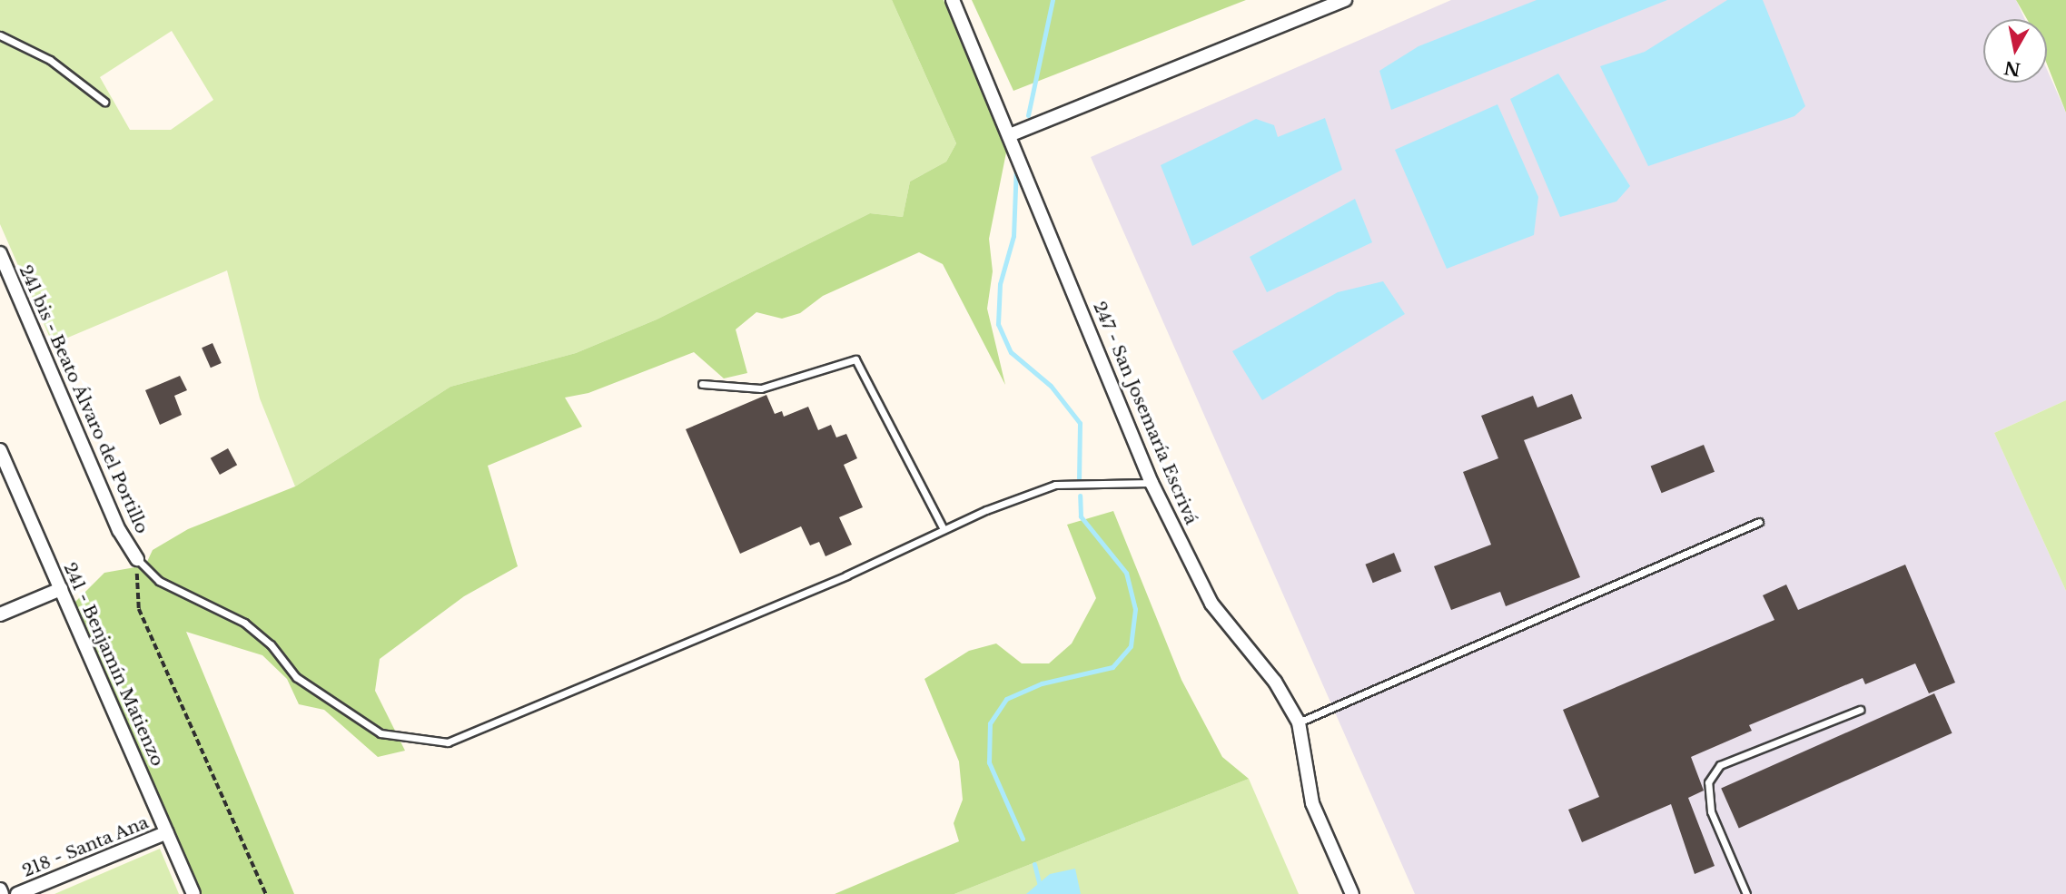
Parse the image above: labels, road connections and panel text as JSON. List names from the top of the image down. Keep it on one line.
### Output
{"streets":{"street":["241 bis - Beato Álvaro del Portillo","247 - San Josemaría Escrivá","241 - Benjamín Matienzo","218 - Santa Ana"]},"crossings":[["241 - Benjamín Matienzo","218 - Santa Ana"]],"north":"bottom"}
